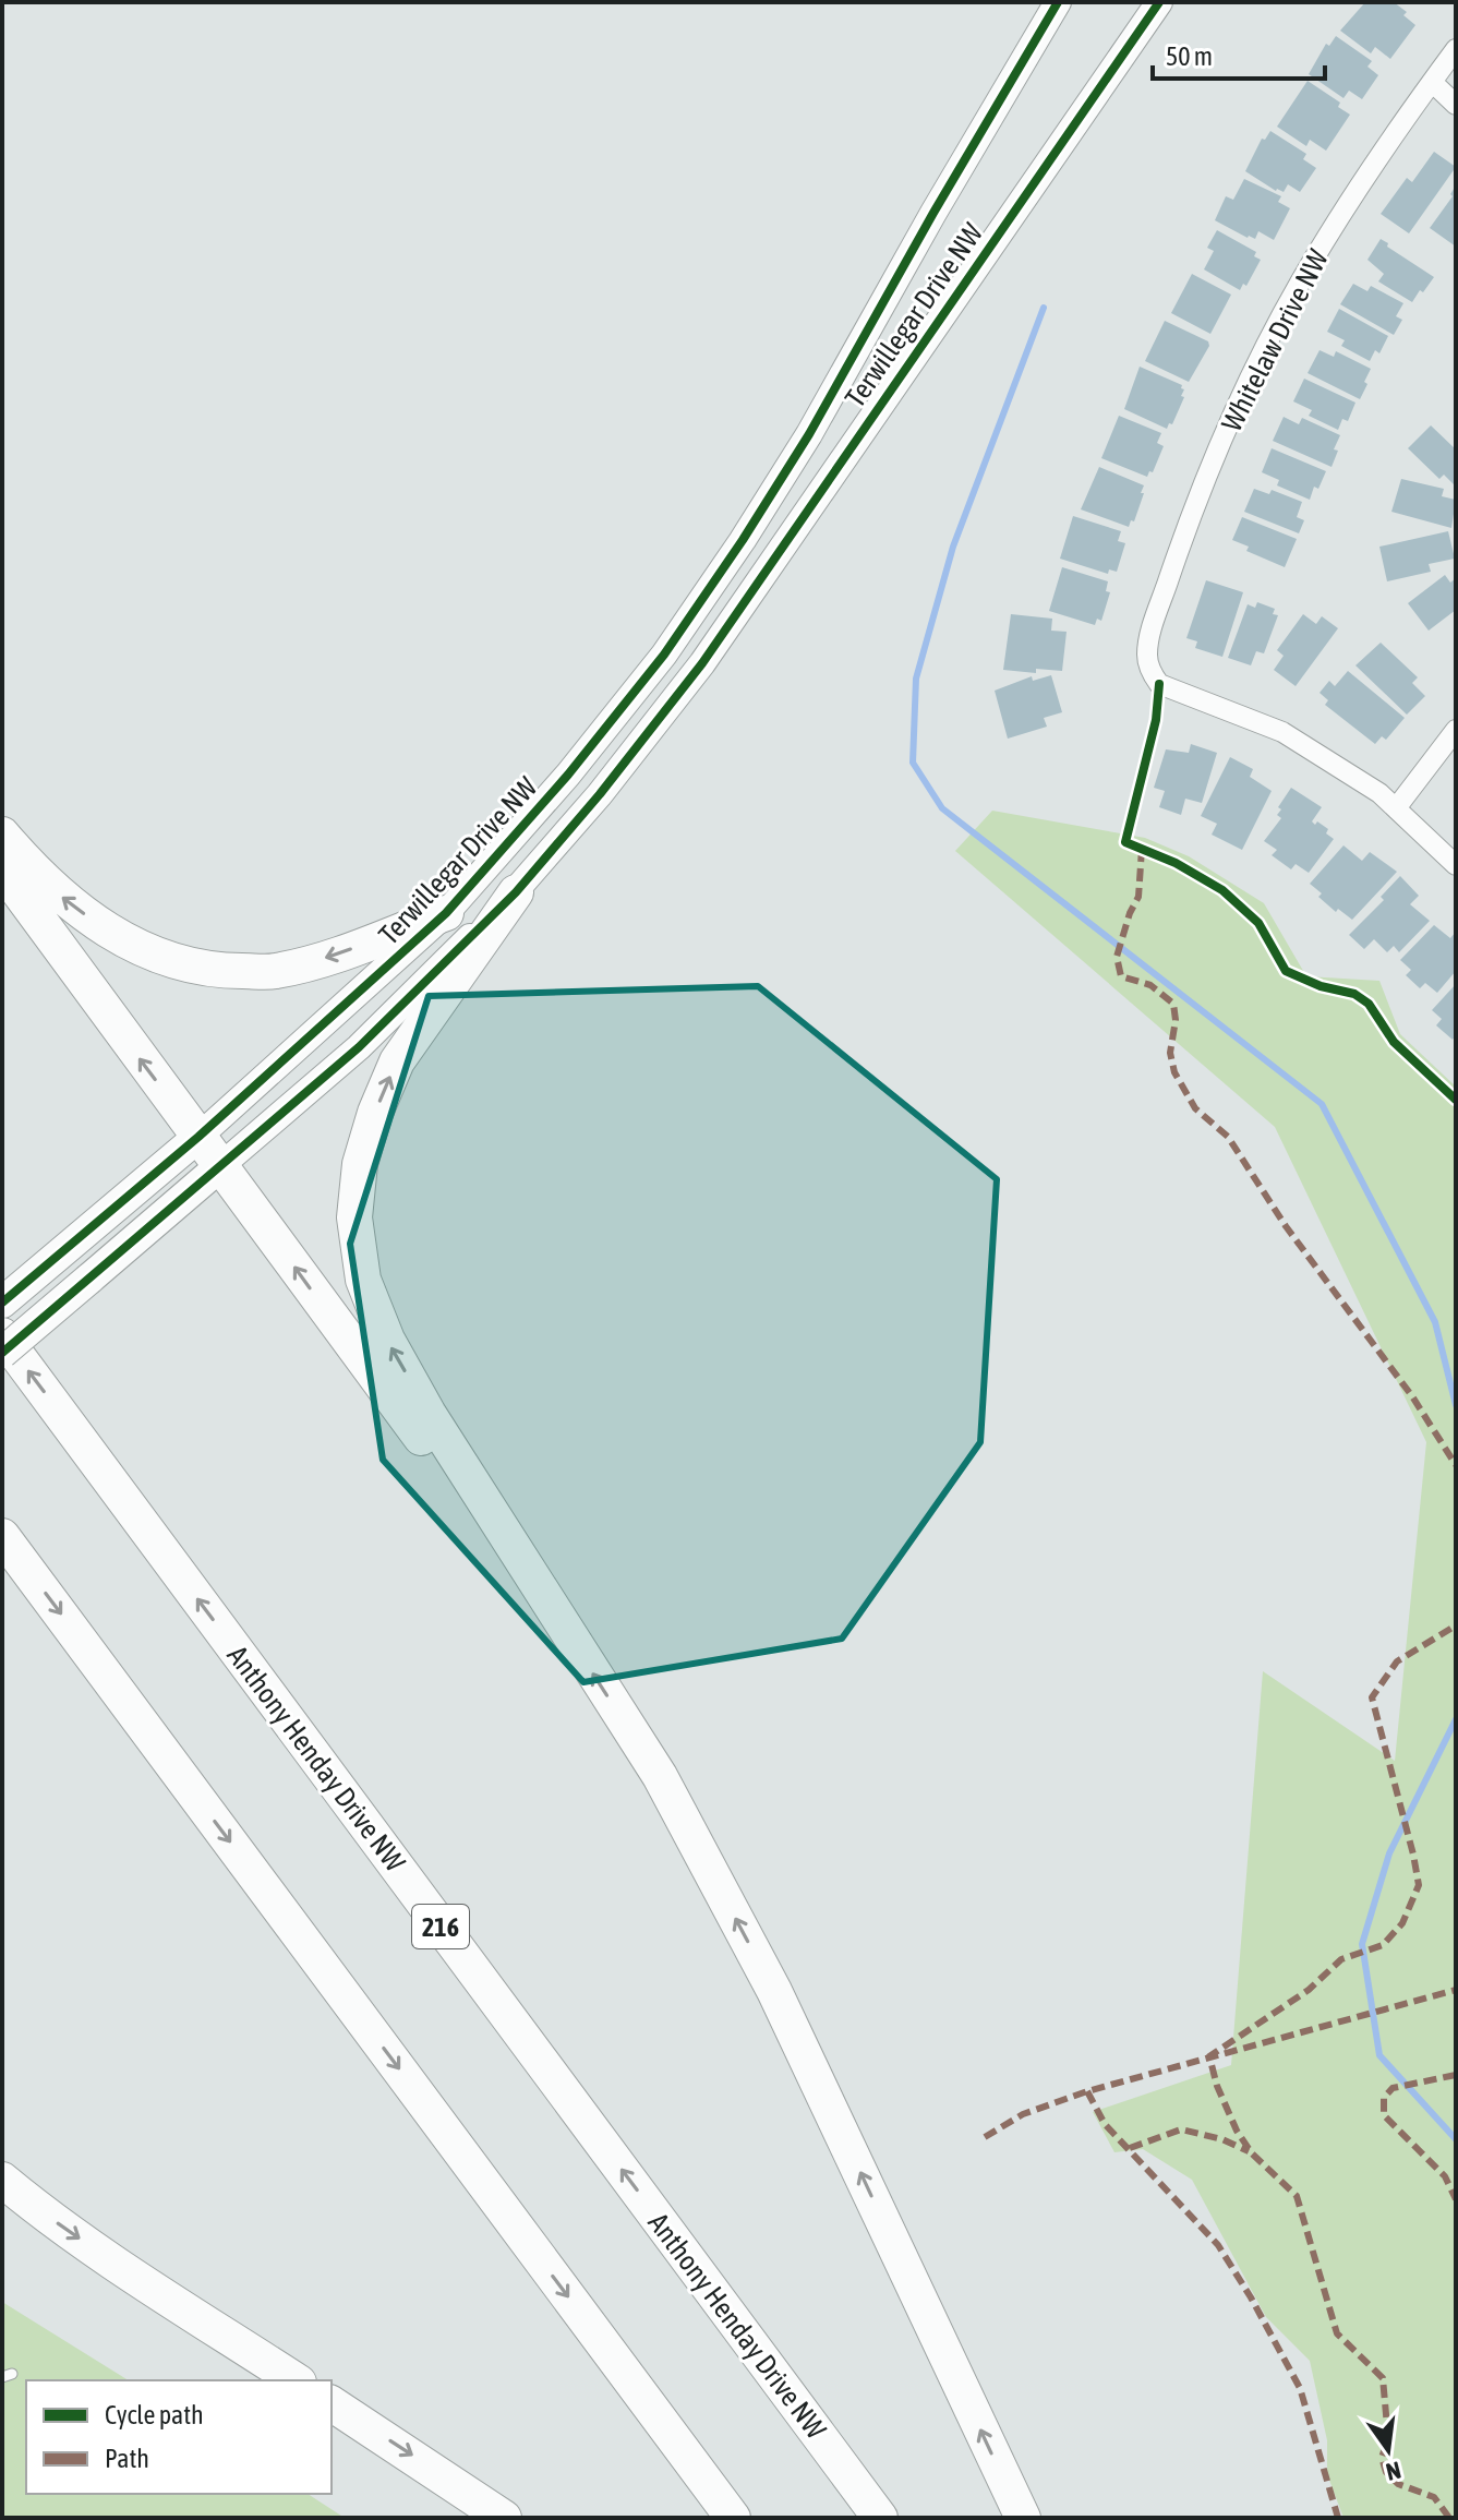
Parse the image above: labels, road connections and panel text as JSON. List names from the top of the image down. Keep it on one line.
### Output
{"streets":{"highway":["Anthony Henday Drive NW","216"],"main road":["Terwillegar Drive NW"],"street":["Whitelaw Drive NW"]},"legend":["Cycle path","Path"],"scale_bar":"50 m","north":"bottom"}
